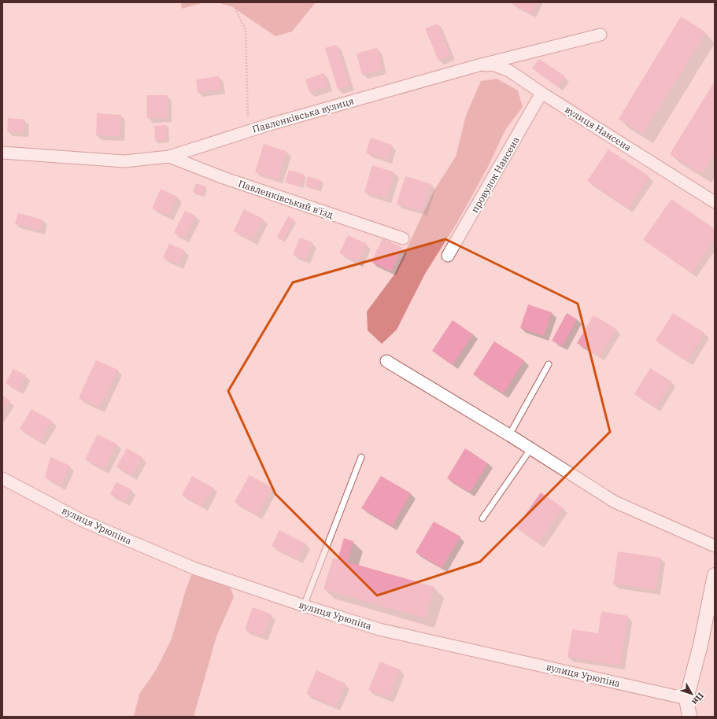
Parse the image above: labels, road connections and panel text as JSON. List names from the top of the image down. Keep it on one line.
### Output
{"streets":{"street":["Павленківська вулиця","вулиця Нансена","провулок Нансена","Павленківський в'їзд","вулиця Урюпіна"]},"crossings":[["Павленківська вулиця","вулиця Нансена"],["Павленківська вулиця","Павленківський в'їзд"],["вулиця Нансена","провулок Нансена"]],"north":"bottom right"}
